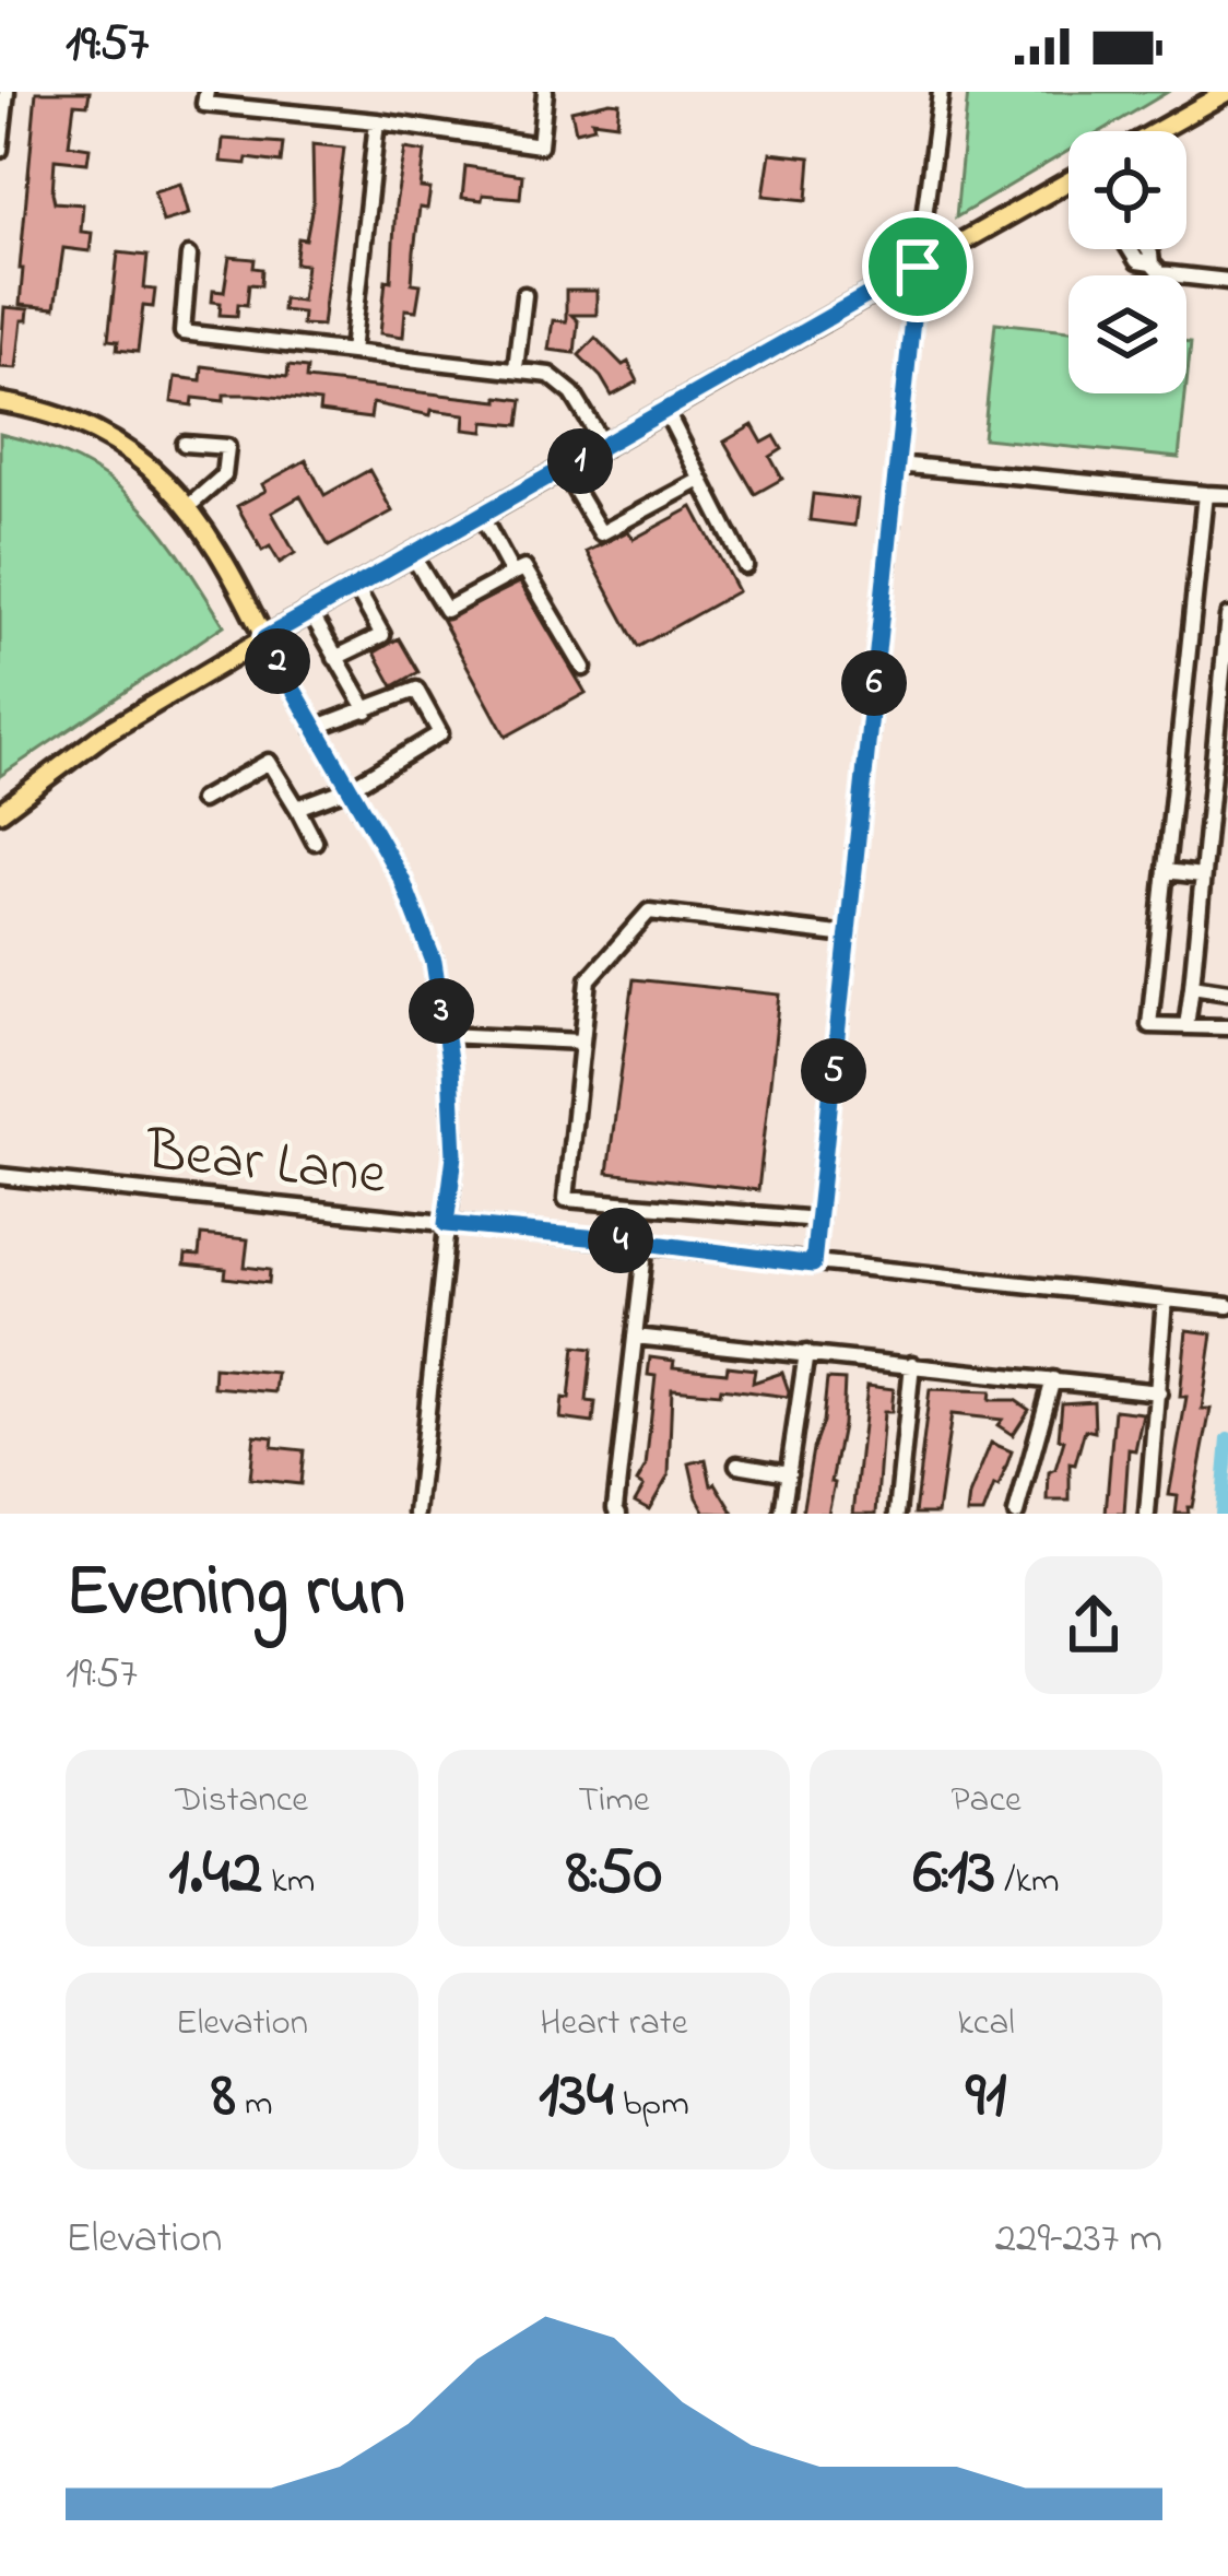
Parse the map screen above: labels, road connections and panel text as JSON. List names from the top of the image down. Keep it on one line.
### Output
{"streets":{"street":["Bear Lane"]},"page":{"status":"19:57","pins":["1","2","6","3","5","4"],"heading":["Evening run","19:57"],"stats":[["Distance","1.42 km"],["Time","8:50"],["Pace","6:13 /km"],["Elevation","8 m"],["Heart rate","134 bpm"],["kcal","91"]],"chart":["Elevation","229–237 m"]}}
